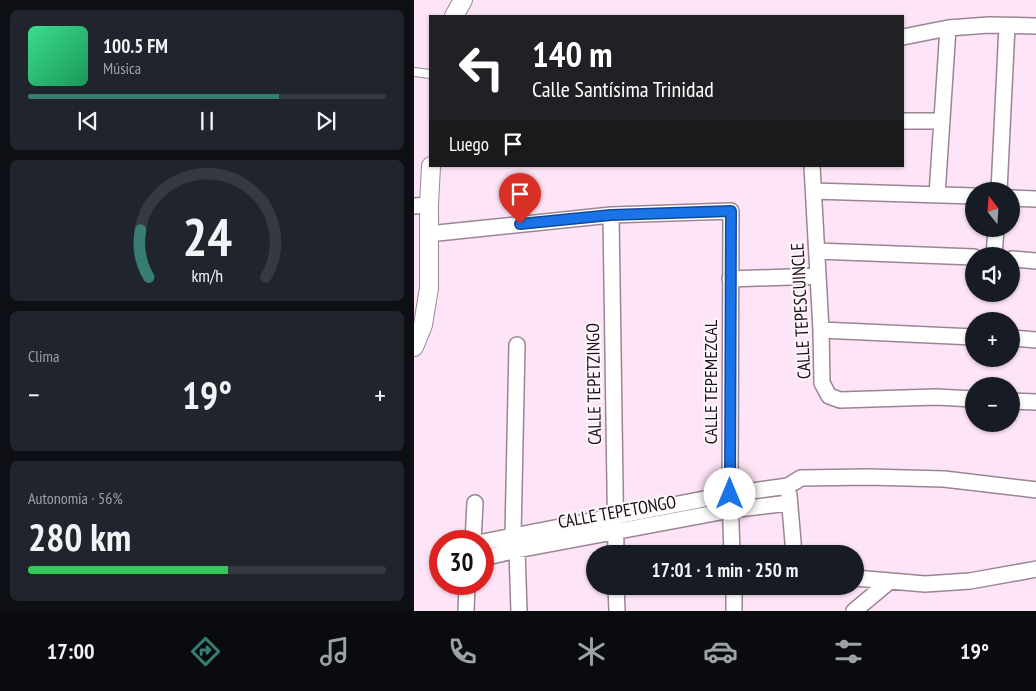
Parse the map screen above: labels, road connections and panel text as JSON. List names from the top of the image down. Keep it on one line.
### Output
{"streets":{"street":["CALLE TEPESCUINCLE","CALLE TEPEMEZCAL","CALLE TEPETZINGO","CALLE TEPETONGO"]},"crossings":[["CALLE TEPEMEZCAL","CALLE TEPETZINGO"],["CALLE TEPEMEZCAL","CALLE TEPETONGO"],["CALLE TEPETZINGO","CALLE TEPETONGO"]],"north":"top","page":{"turn":["140 m","Calle Santísima Trinidad"],"song":["100.5 FM","Música"],"then":"Luego","map_buttons":["+","−"],"tile":["Clima",["Autonomía · 56%","280 km"]],"heat":["−","19°","+"],"limit":"30","trip":"17:01 · 1 min · 250 m","tabs":["17:00","19°"],"gauge":["24","km/h"]}}
